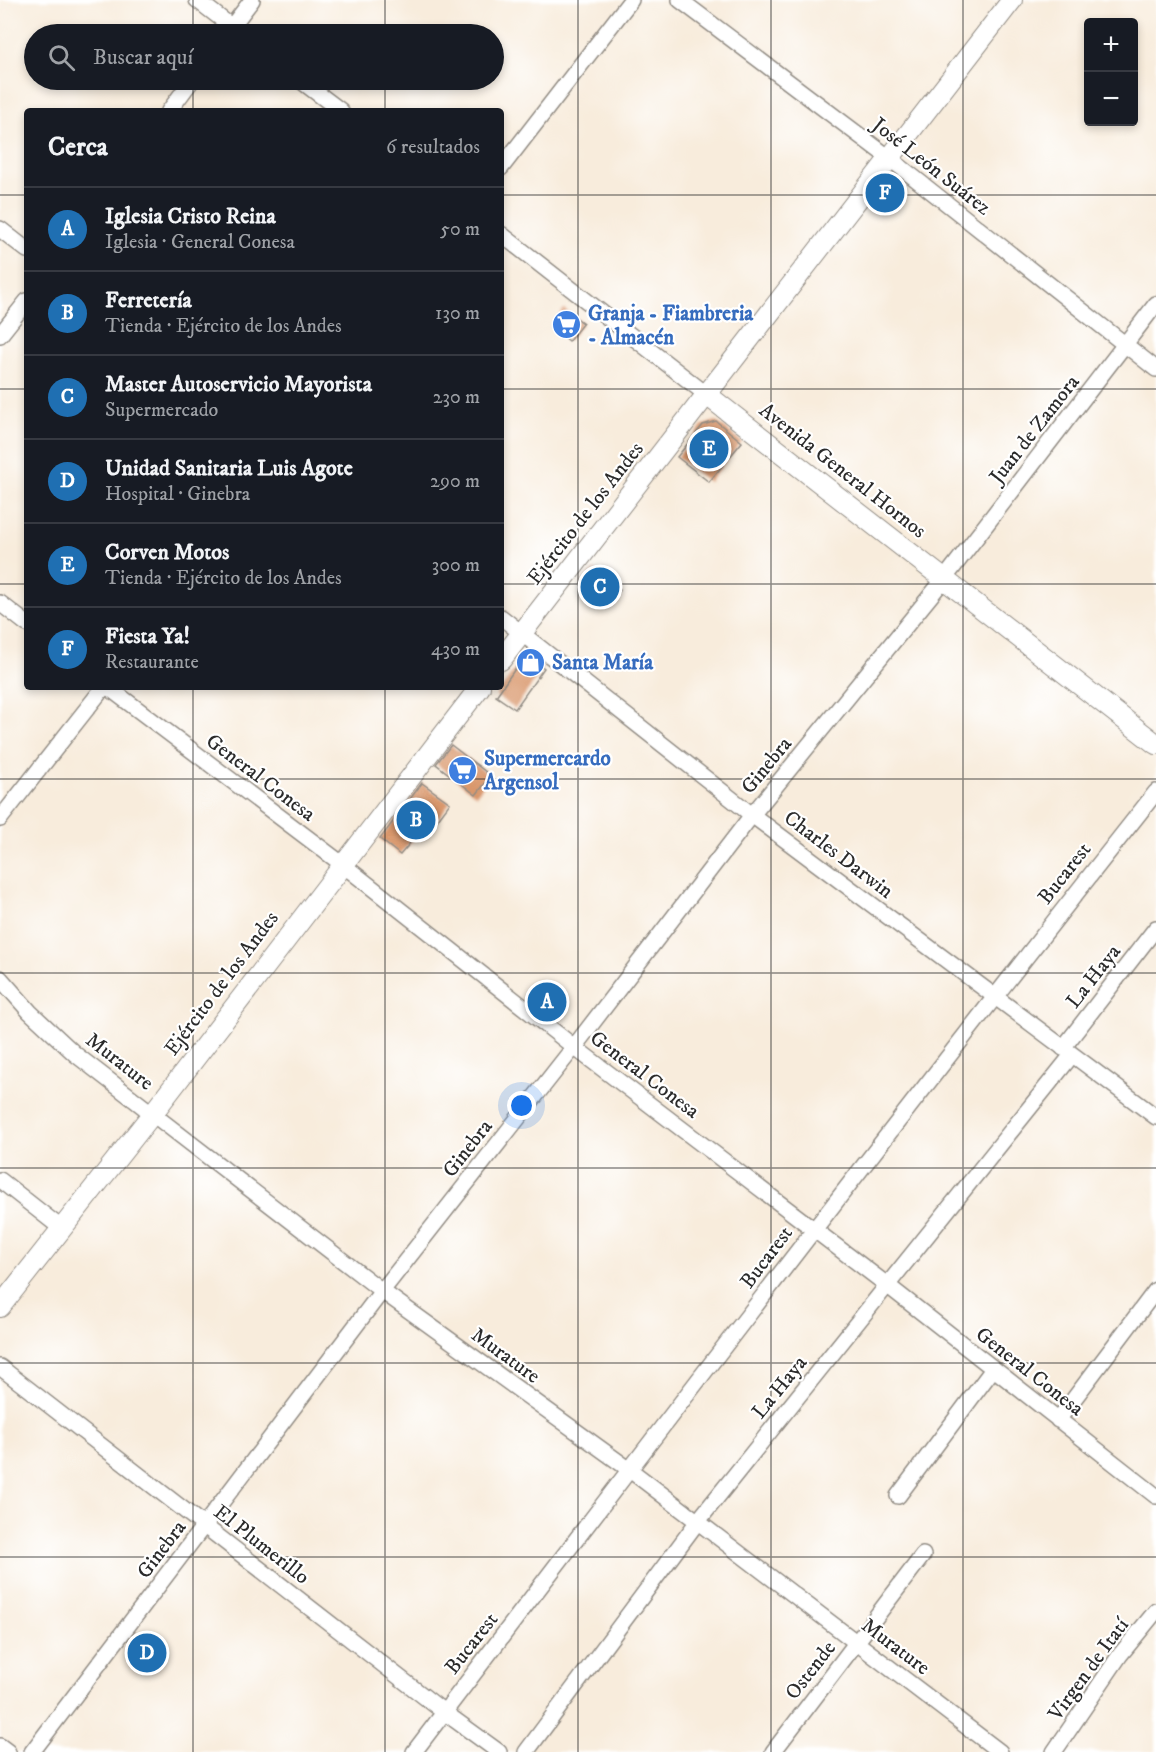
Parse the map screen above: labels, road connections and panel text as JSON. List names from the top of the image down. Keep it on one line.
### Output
{"streets":{"main road":["Avenida General Hornos","Ejército de los Andes"],"street":["José León Suárez","Juan de Zamora","Ginebra","General Conesa","Charles Darwin","Bucarest","La Haya","Murature","El Plumerillo","Virgen de Itatí","Ostende"]},"crossings":[["José León Suárez","Juan de Zamora"],["José León Suárez","Ejército de los Andes"],["Juan de Zamora","Avenida General Hornos"],["Juan de Zamora","Ginebra"],["Avenida General Hornos","Ejército de los Andes"],["Avenida General Hornos","Ginebra"],["Ejército de los Andes","General Conesa"],["Ejército de los Andes","Charles Darwin"],["Ejército de los Andes","Murature"],["Ginebra","General Conesa"],["Ginebra","Charles Darwin"],["Ginebra","Murature"],["Ginebra","El Plumerillo"],["General Conesa","Bucarest"],["General Conesa","La Haya"],["Charles Darwin","Bucarest"],["Charles Darwin","La Haya"],["Bucarest","Murature"],["Bucarest","El Plumerillo"],["La Haya","Murature"],["Murature","Ostende"]],"places":{"supermarket":["Granja - Fiambreria - Almacén","Supermercardo Argensol"],"shop":["Santa María"]},"page":{"map_buttons":["+","−"],"search":"Buscar aquí","heading":["Cerca","6 resultados"],"pins":["F","E","C","B","A","D"],"list":[{"mark":"A","name":"Iglesia Cristo Reina","note":"Iglesia · General Conesa","value":"50 m"},{"mark":"B","name":"Ferretería","note":"Tienda · Ejército de los Andes","value":"130 m"},{"mark":"C","name":"Master Autoservicio Mayorista","note":"Supermercado","value":"230 m"},{"mark":"D","name":"Unidad Sanitaria Luis Agote","note":"Hospital · Ginebra","value":"290 m"},{"mark":"E","name":"Corven Motos","note":"Tienda · Ejército de los Andes","value":"300 m"},{"mark":"F","name":"Fiesta Ya!","note":"Restaurante","value":"430 m"}]}}
